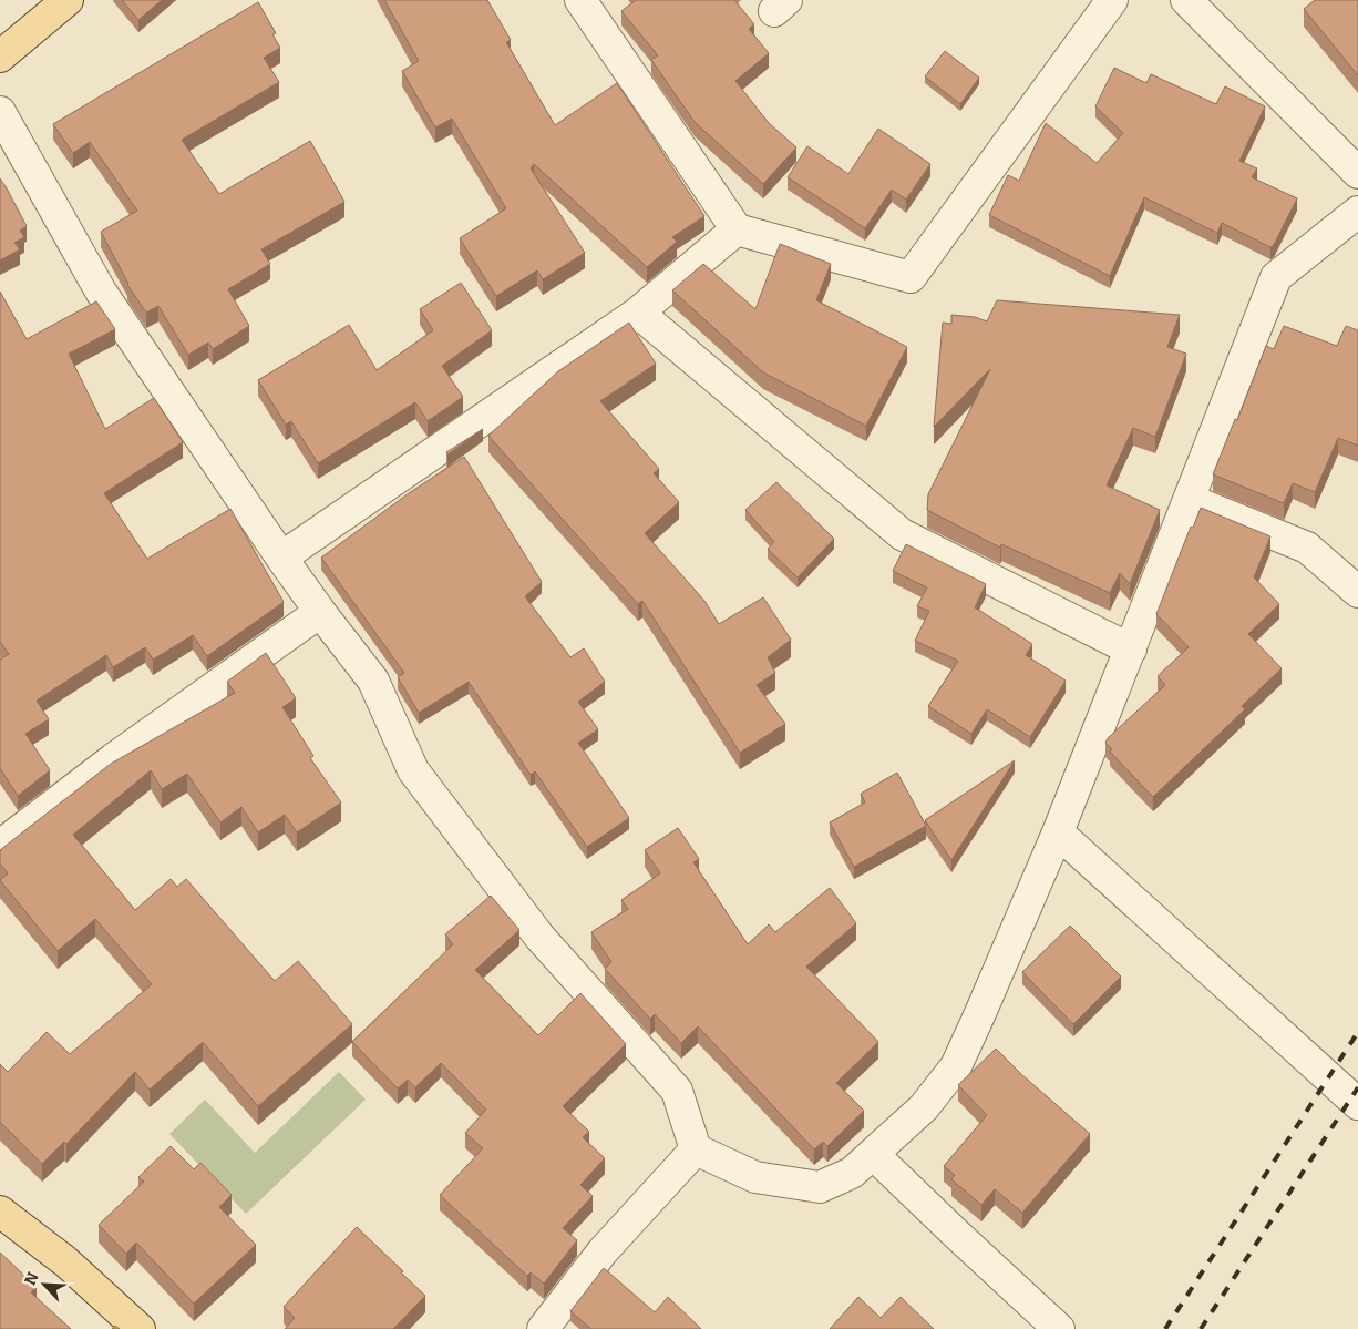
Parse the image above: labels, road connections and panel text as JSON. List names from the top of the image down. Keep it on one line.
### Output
{"north":"top left"}
